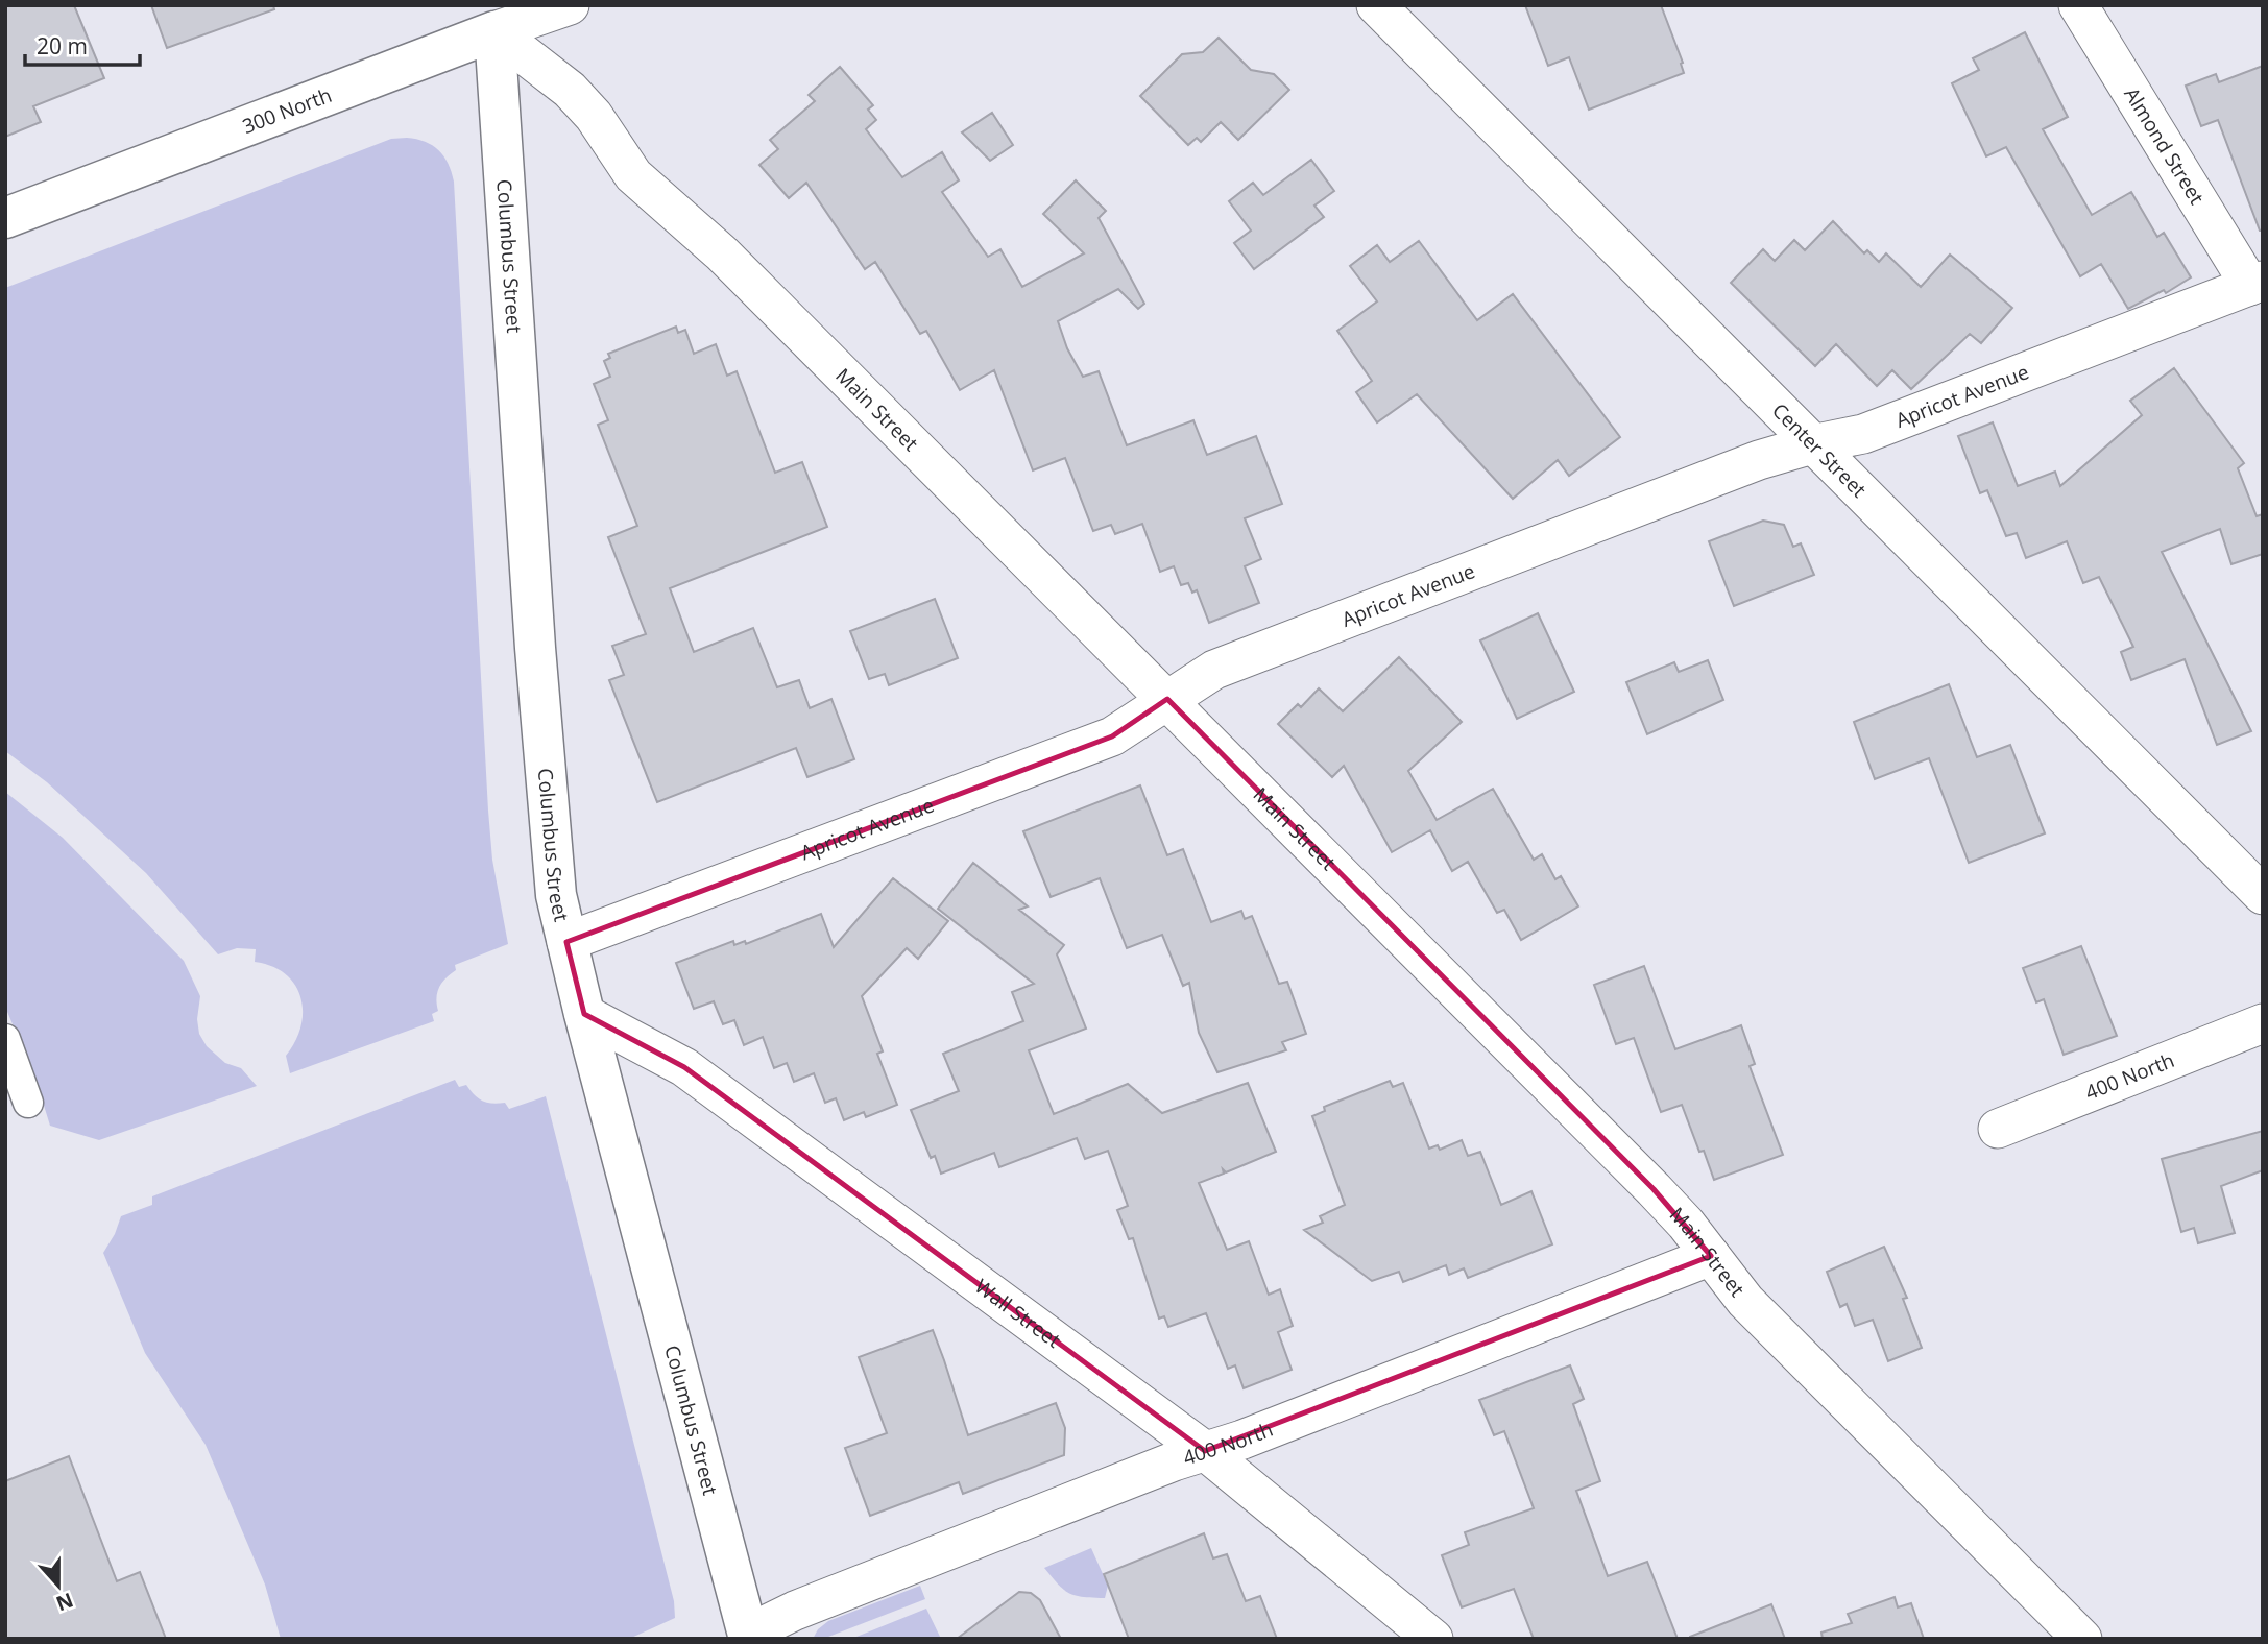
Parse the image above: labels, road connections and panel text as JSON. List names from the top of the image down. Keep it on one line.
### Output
{"streets":{"main road":["300 North","Columbus Street"],"street":["Almond Street","Apricot Avenue","Main Street","Center Street","400 North","Wall Street"]},"crossings":[["300 North","Columbus Street"],["300 North","Main Street"],["Almond Street","Apricot Avenue"],["Columbus Street","Apricot Avenue"],["Columbus Street","Main Street"],["Columbus Street","400 North"],["Columbus Street","Wall Street"],["Apricot Avenue","Main Street"],["Apricot Avenue","Center Street"],["Main Street","400 North"],["400 North","Wall Street"]],"scale_bar":"20 m","north":"bottom"}
